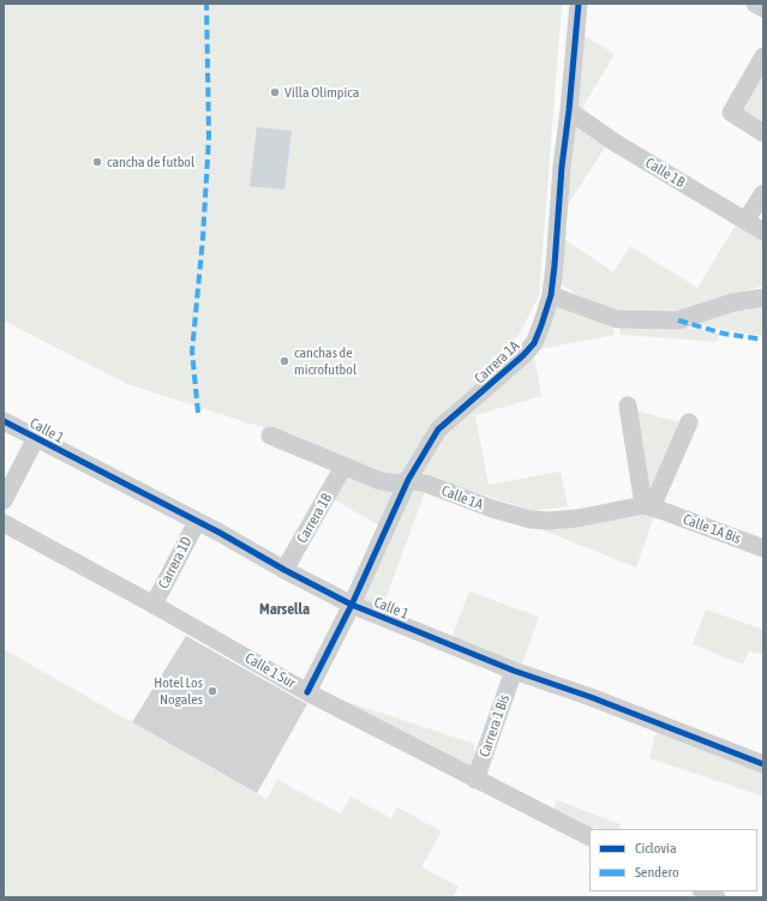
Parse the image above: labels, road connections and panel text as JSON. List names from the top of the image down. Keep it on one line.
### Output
{"streets":{"street":["Calle 1B","Carrera 1A","Calle 1","Calle 1A","Carrera 1B","Calle 1A Bis","Carrera 1D","Calle 1 Sur","Carrera 1 Bis"]},"crossings":[["Calle 1B","Carrera 1A"],["Carrera 1A","Calle 1"],["Carrera 1A","Calle 1A"],["Carrera 1A","Calle 1 Sur"],["Calle 1","Carrera 1B"],["Calle 1","Carrera 1D"],["Calle 1","Carrera 1 Bis"],["Calle 1A","Carrera 1B"],["Calle 1A","Calle 1A Bis"],["Carrera 1D","Calle 1 Sur"],["Calle 1 Sur","Carrera 1 Bis"]],"districts":["Marsella"],"places":["Villa Olímpica","cancha de futbol","canchas de microfutbol","Hotel Los Nogales"],"legend":["Ciclovía","Sendero"]}
